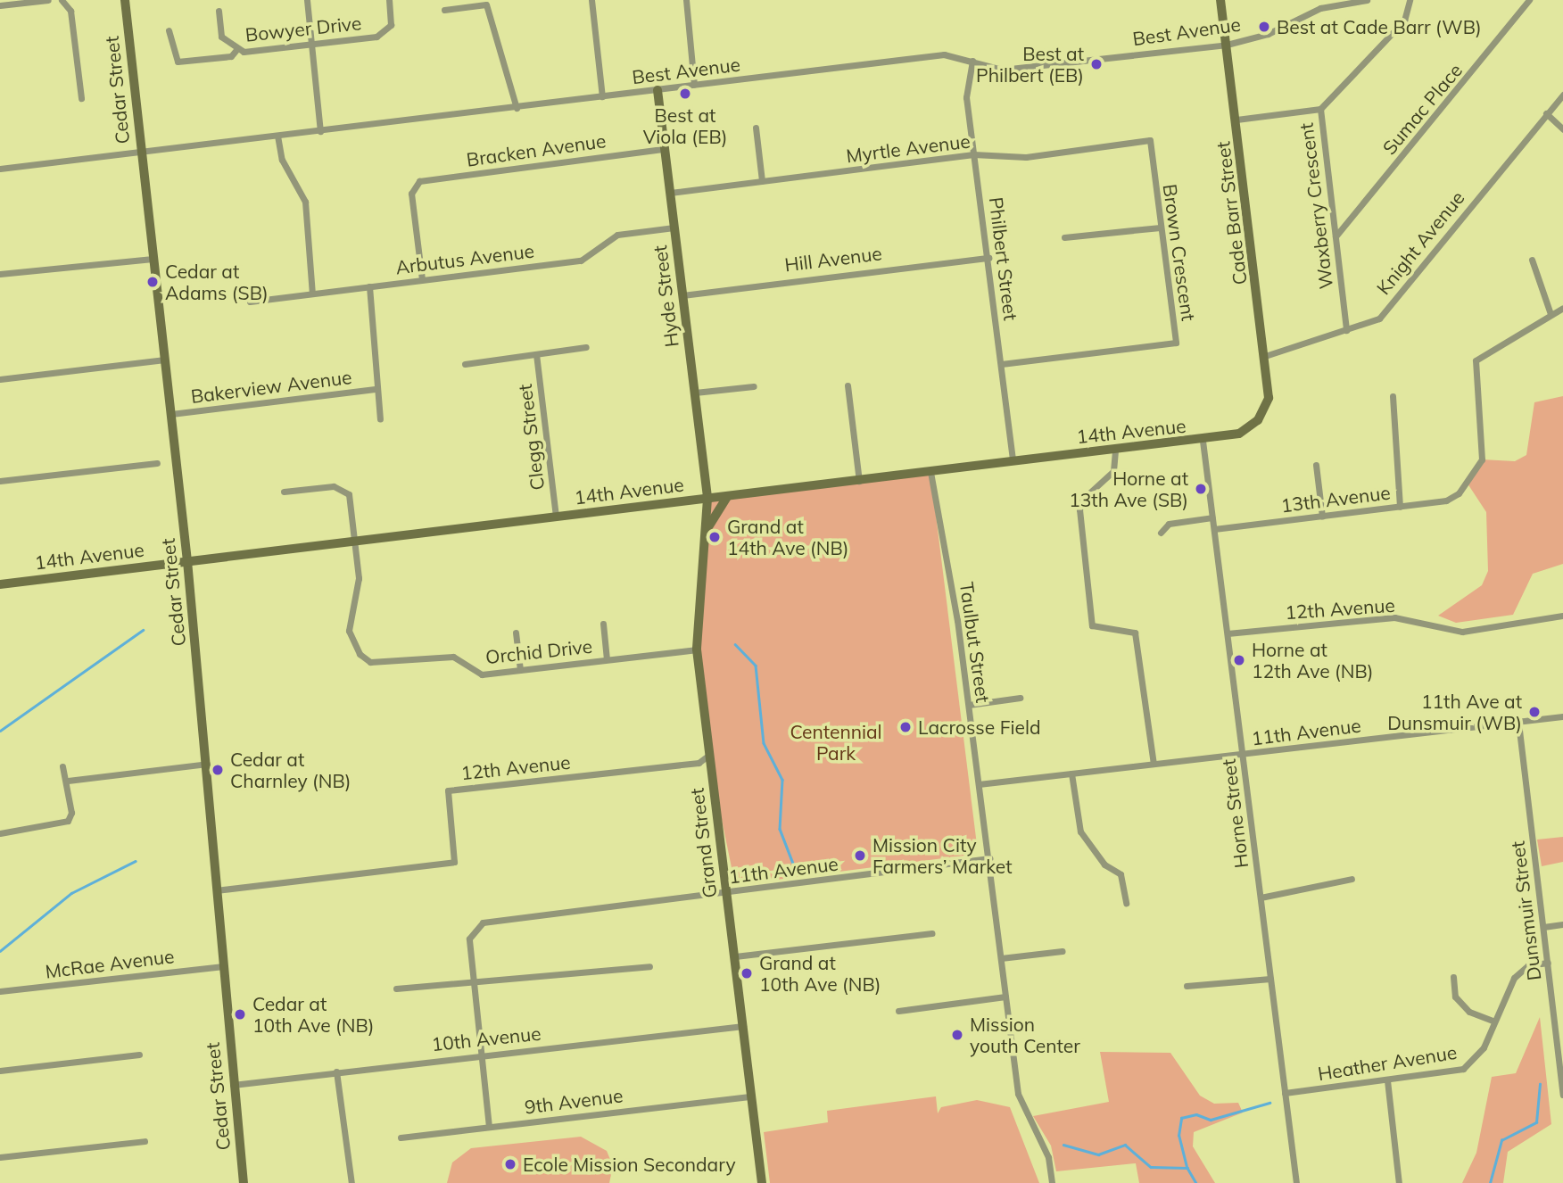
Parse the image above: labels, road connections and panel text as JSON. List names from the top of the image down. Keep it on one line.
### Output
{"streets":{"street":["Bowyer Drive","Best Avenue","Cedar Street","Sumac Place","Myrtle Avenue","Bracken Avenue","Waxberry Crescent","Cade Barr Street","Knight Avenue","Brown Crescent","Arbutus Avenue","Hill Avenue","Philbert Street","Hyde Street","Bakerview Avenue","14th Avenue","Clegg Street","13th Avenue","12th Avenue","Taulbut Street","Orchid Drive","11th Avenue","Horne Street","Grand Street","Dunsmuir Street","McRae Avenue","10th Avenue","Heather Avenue","9th Avenue"]},"crossings":[["Best Avenue","Cedar Street"],["Best Avenue","Cade Barr Street"],["Best Avenue","Philbert Street"],["Best Avenue","Hyde Street"],["Cedar Street","Bakerview Avenue"],["Cedar Street","14th Avenue"],["Cedar Street","12th Avenue"],["Cedar Street","McRae Avenue"],["Cedar Street","10th Avenue"],["Sumac Place","Waxberry Crescent"],["Myrtle Avenue","Brown Crescent"],["Myrtle Avenue","Philbert Street"],["Myrtle Avenue","Hyde Street"],["Bracken Avenue","Arbutus Avenue"],["Bracken Avenue","Hyde Street"],["Waxberry Crescent","Knight Avenue"],["Cade Barr Street","Knight Avenue"],["Cade Barr Street","14th Avenue"],["Brown Crescent","Philbert Street"],["Arbutus Avenue","Hyde Street"],["Hill Avenue","Philbert Street"],["Hill Avenue","Hyde Street"],["Philbert Street","14th Avenue"],["Hyde Street","14th Avenue"],["Hyde Street","Grand Street"],["14th Avenue","Clegg Street"],["14th Avenue","Taulbut Street"],["14th Avenue","Orchid Drive"],["14th Avenue","Horne Street"],["14th Avenue","Grand Street"],["13th Avenue","Horne Street"],["12th Avenue","Horne Street"],["12th Avenue","Grand Street"],["Taulbut Street","11th Avenue"],["Orchid Drive","Grand Street"],["11th Avenue","Horne Street"],["11th Avenue","Grand Street"],["11th Avenue","Dunsmuir Street"],["Horne Street","Heather Avenue"],["Grand Street","10th Avenue"],["Grand Street","9th Avenue"],["Dunsmuir Street","Heather Avenue"]],"parks":["Centennial Park"],"places":["Best at Cade Barr (WB)","Best at Philbert (EB)","Best at Viola (EB)","Cedar at Adams (SB)","Horne at 13th Ave (SB)","Grand at 14th Ave (NB)","Horne at 12th Ave (NB)","11th Ave at Dunsmuir (WB)","Lacrosse Field","Cedar at Charnley (NB)","Mission City Farmers’ Market","Grand at 10th Ave (NB)","Cedar at 10th Ave (NB)","Mission youth Center","Ecole Mission Secondary"]}
